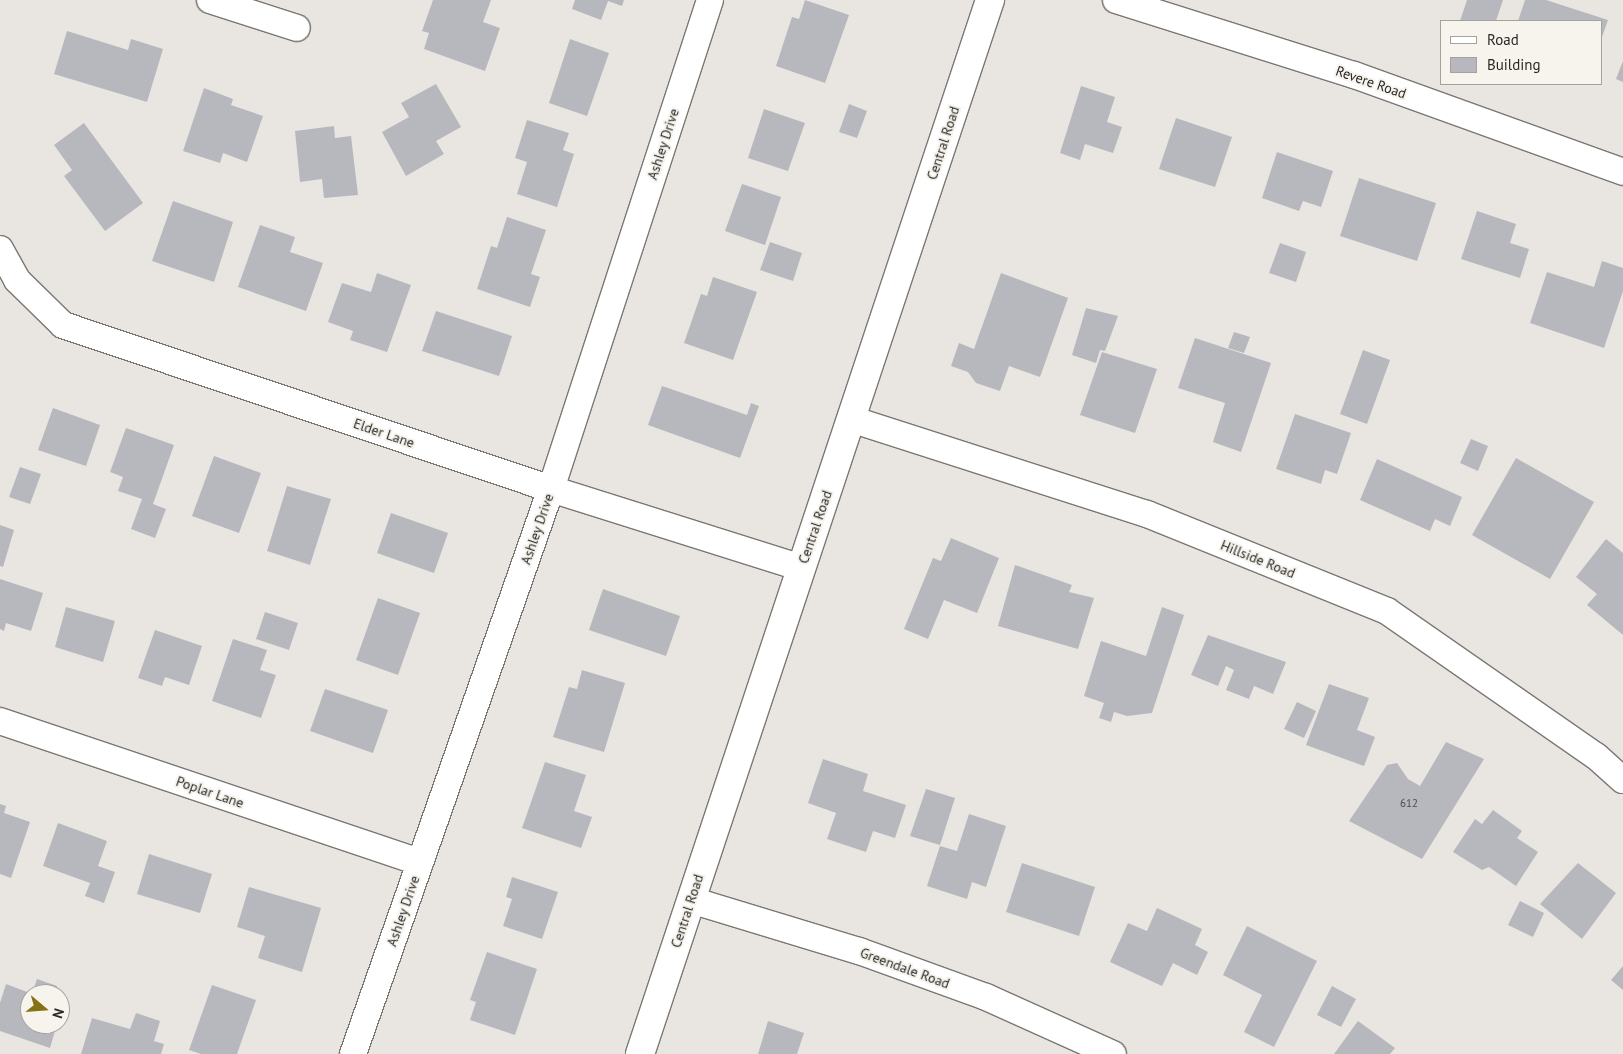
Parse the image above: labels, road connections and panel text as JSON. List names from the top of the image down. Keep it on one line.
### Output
{"streets":{"main road":["Central Road"],"street":["Revere Road","Ashley Drive","Elder Lane","Hillside Road","Poplar Lane","Greendale Road"]},"crossings":[["Central Road","Elder Lane"],["Central Road","Hillside Road"],["Central Road","Greendale Road"],["Ashley Drive","Elder Lane"],["Ashley Drive","Poplar Lane"]],"house_numbers":["612"],"legend":["Road","Building"],"north":"right"}
